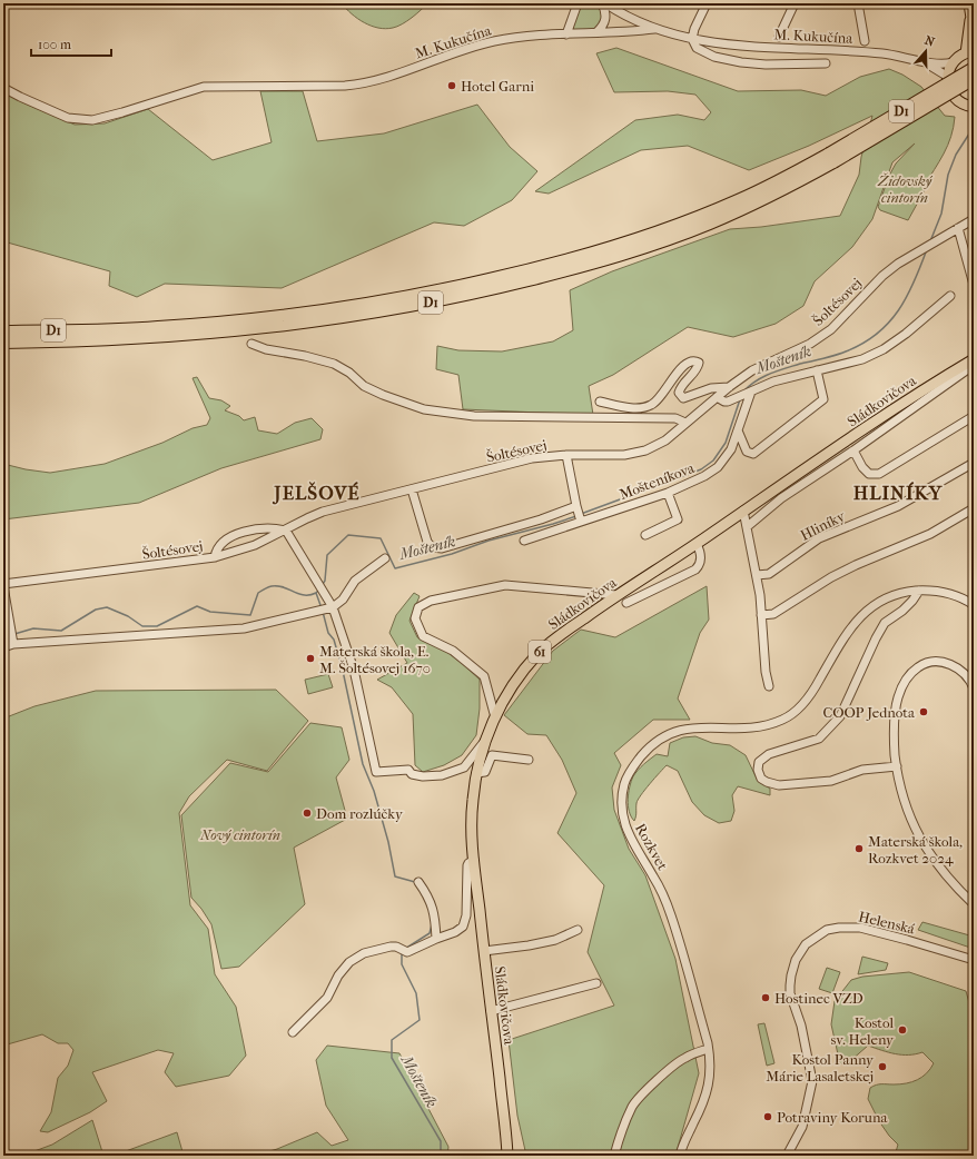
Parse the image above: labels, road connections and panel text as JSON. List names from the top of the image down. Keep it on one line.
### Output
{"streets":{"highway":["D1"],"main road":["Sládkovičova","61"],"street":["M. Kukučína","Šoltésovej","Mošteníkova","Hliníky","Rozkvet","Helenská"]},"crossings":[["Šoltésovej","Mošteníkova"]],"districts":["JELŠOVÉ","HLINÍKY"],"water":["Mošteník"],"parks":["Židovský cintorín","Nový cintorín"],"places":["Hotel Garni","Materská škola, E. M. Šoltésovej 1670","COOP Jednota","Dom rozlúčky","Materská škola, Rozkvet 2024","Hostinec VZD","Kostol sv. Heleny","Kostol Panny Márie Lasaletskej","Potraviny Koruna"],"scale_bar":"100 m","north":"top"}
